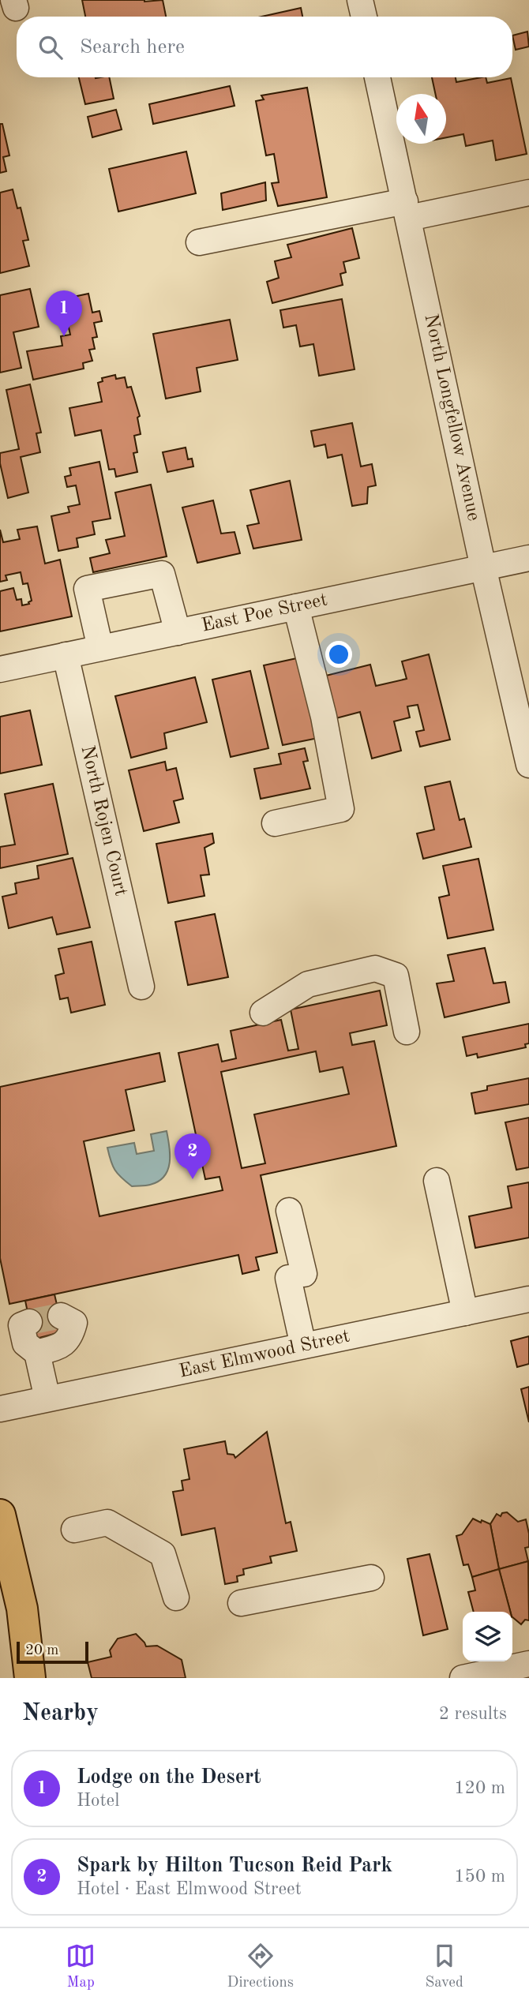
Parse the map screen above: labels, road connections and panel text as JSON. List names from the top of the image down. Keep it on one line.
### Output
{"streets":{"street":["North Longfellow Avenue","East Poe Street","North Rojen Court","East Elmwood Street"]},"crossings":[["North Longfellow Avenue","East Poe Street"],["East Poe Street","North Rojen Court"]],"scale_bar":"20 m","north":"top","page":{"search":"Search here","pins":["1","2"],"scale":"20 m","heading":["Nearby","2 results"],"list":[{"mark":"1","name":"Lodge on the Desert","note":"Hotel","value":"120 m"},{"mark":"2","name":"Spark by Hilton Tucson Reid Park","note":"Hotel · East Elmwood Street","value":"150 m"}],"nav":["Map","Directions","Saved"]}}
